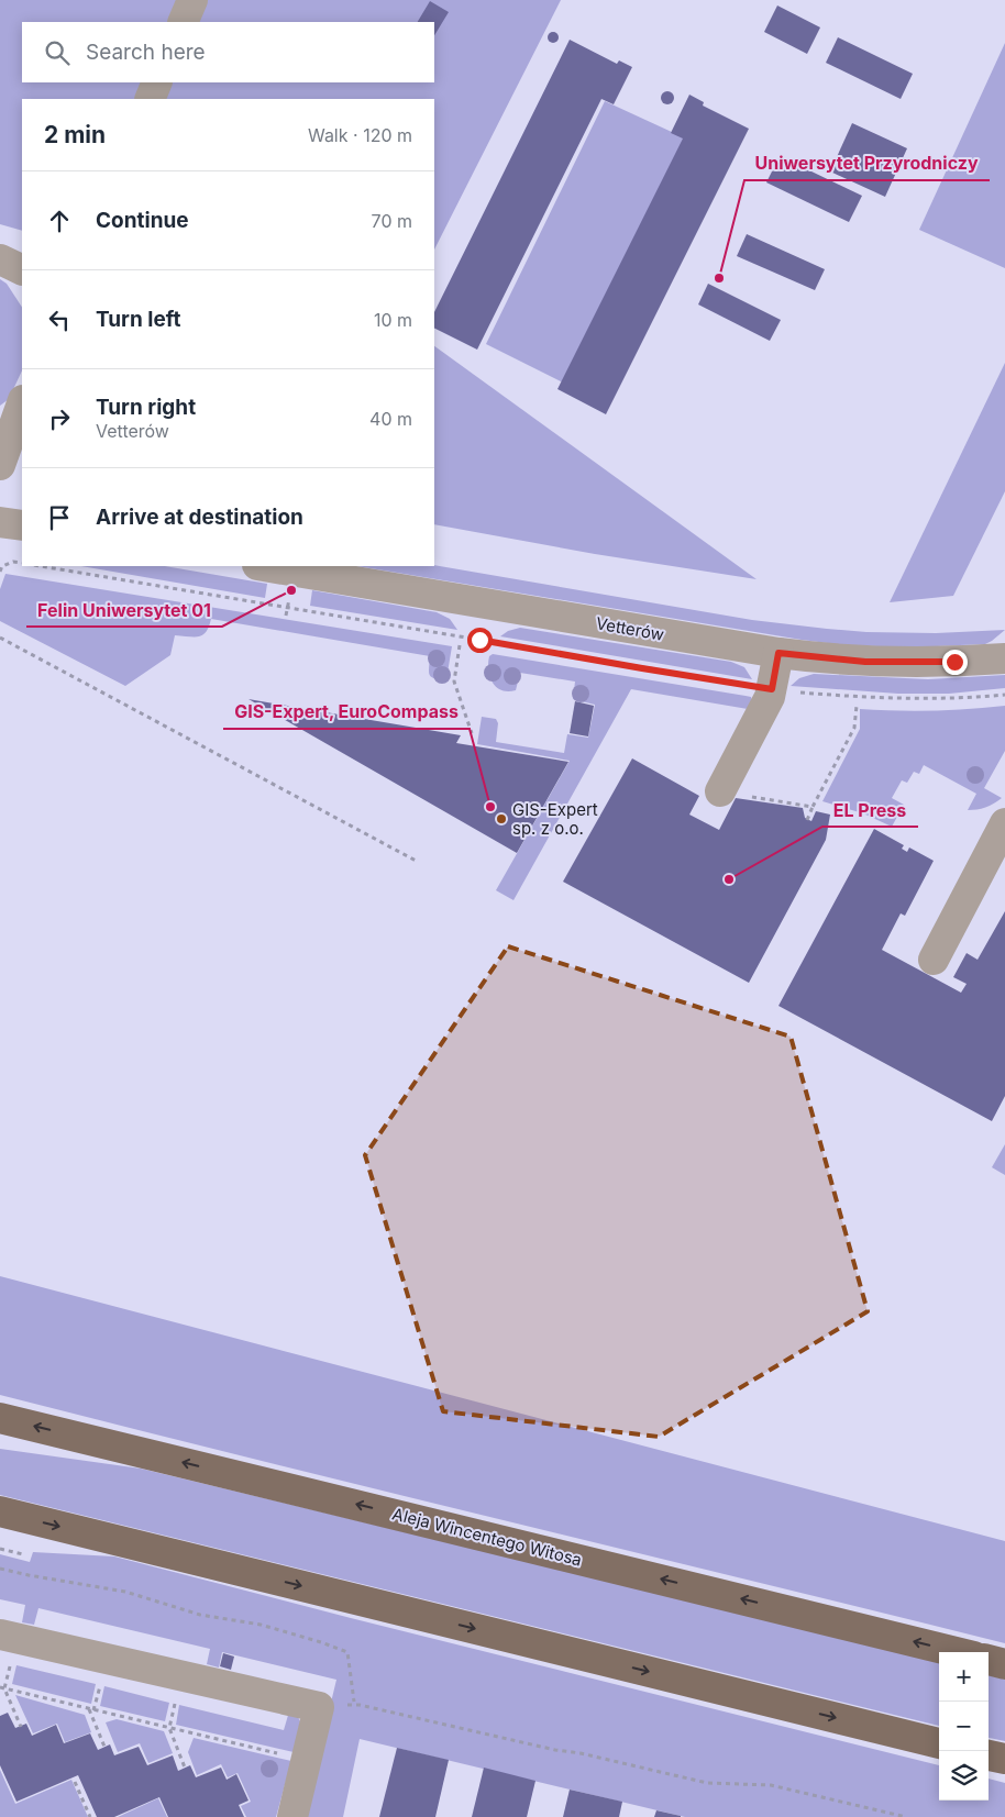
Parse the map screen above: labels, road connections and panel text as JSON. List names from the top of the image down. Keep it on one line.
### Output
{"streets":{"main road":["Aleja Wincentego Witosa"],"street":["Vetterów"]},"places":["Uniwersytet Przyrodniczy","Felin Uniwersytet 01","GIS-Expert, EuroCompass","GIS-Expert sp. z o.o.","EL Press"],"page":{"search":"Search here","heading":["2 min","Walk · 120 m"],"list":[["Continue","70 m"],["Turn left","10 m"],["Turn right","Vetterów","40 m"],"Arrive at destination"],"map_buttons":["+","−"]}}
